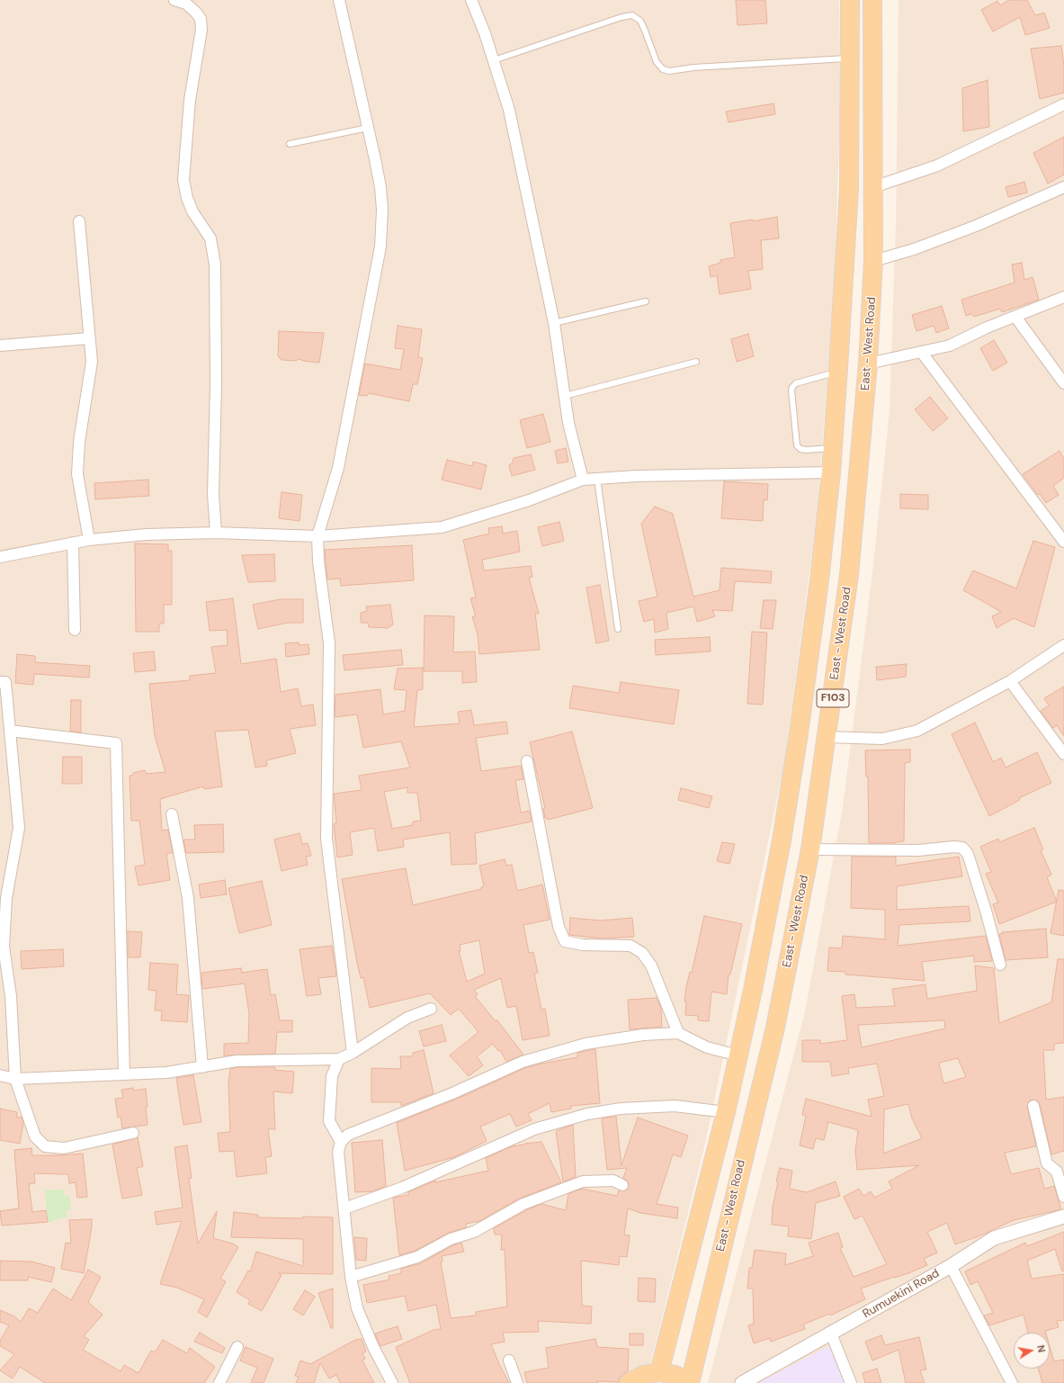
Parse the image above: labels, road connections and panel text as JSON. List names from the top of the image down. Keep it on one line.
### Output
{"streets":{"main road":["East - West Road","F103"],"street":["Rumuekini Road"]},"crossings":[["East - West Road","F103"]],"north":"right"}
